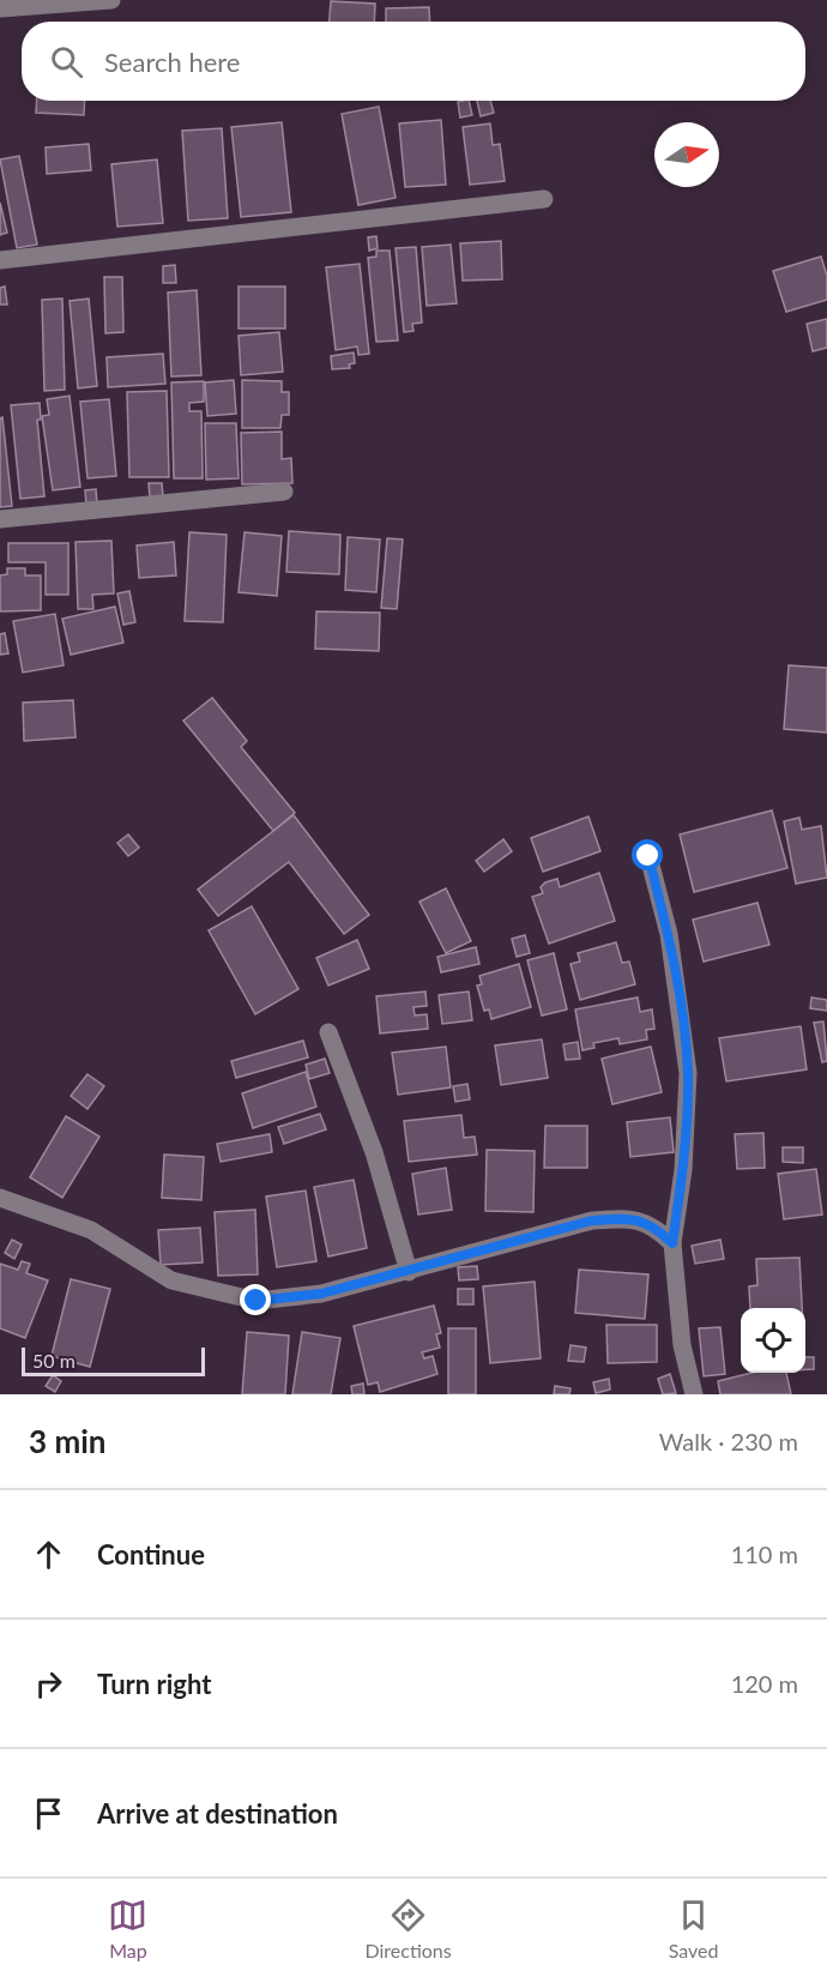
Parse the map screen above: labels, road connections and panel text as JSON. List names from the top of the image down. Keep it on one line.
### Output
{"scale_bar":"50 m","north":"right","page":{"search":"Search here","scale":"50 m","heading":["3 min","Walk · 230 m"],"list":[["Continue","110 m"],["Turn right","120 m"],"Arrive at destination"],"nav":["Map","Directions","Saved"]}}
